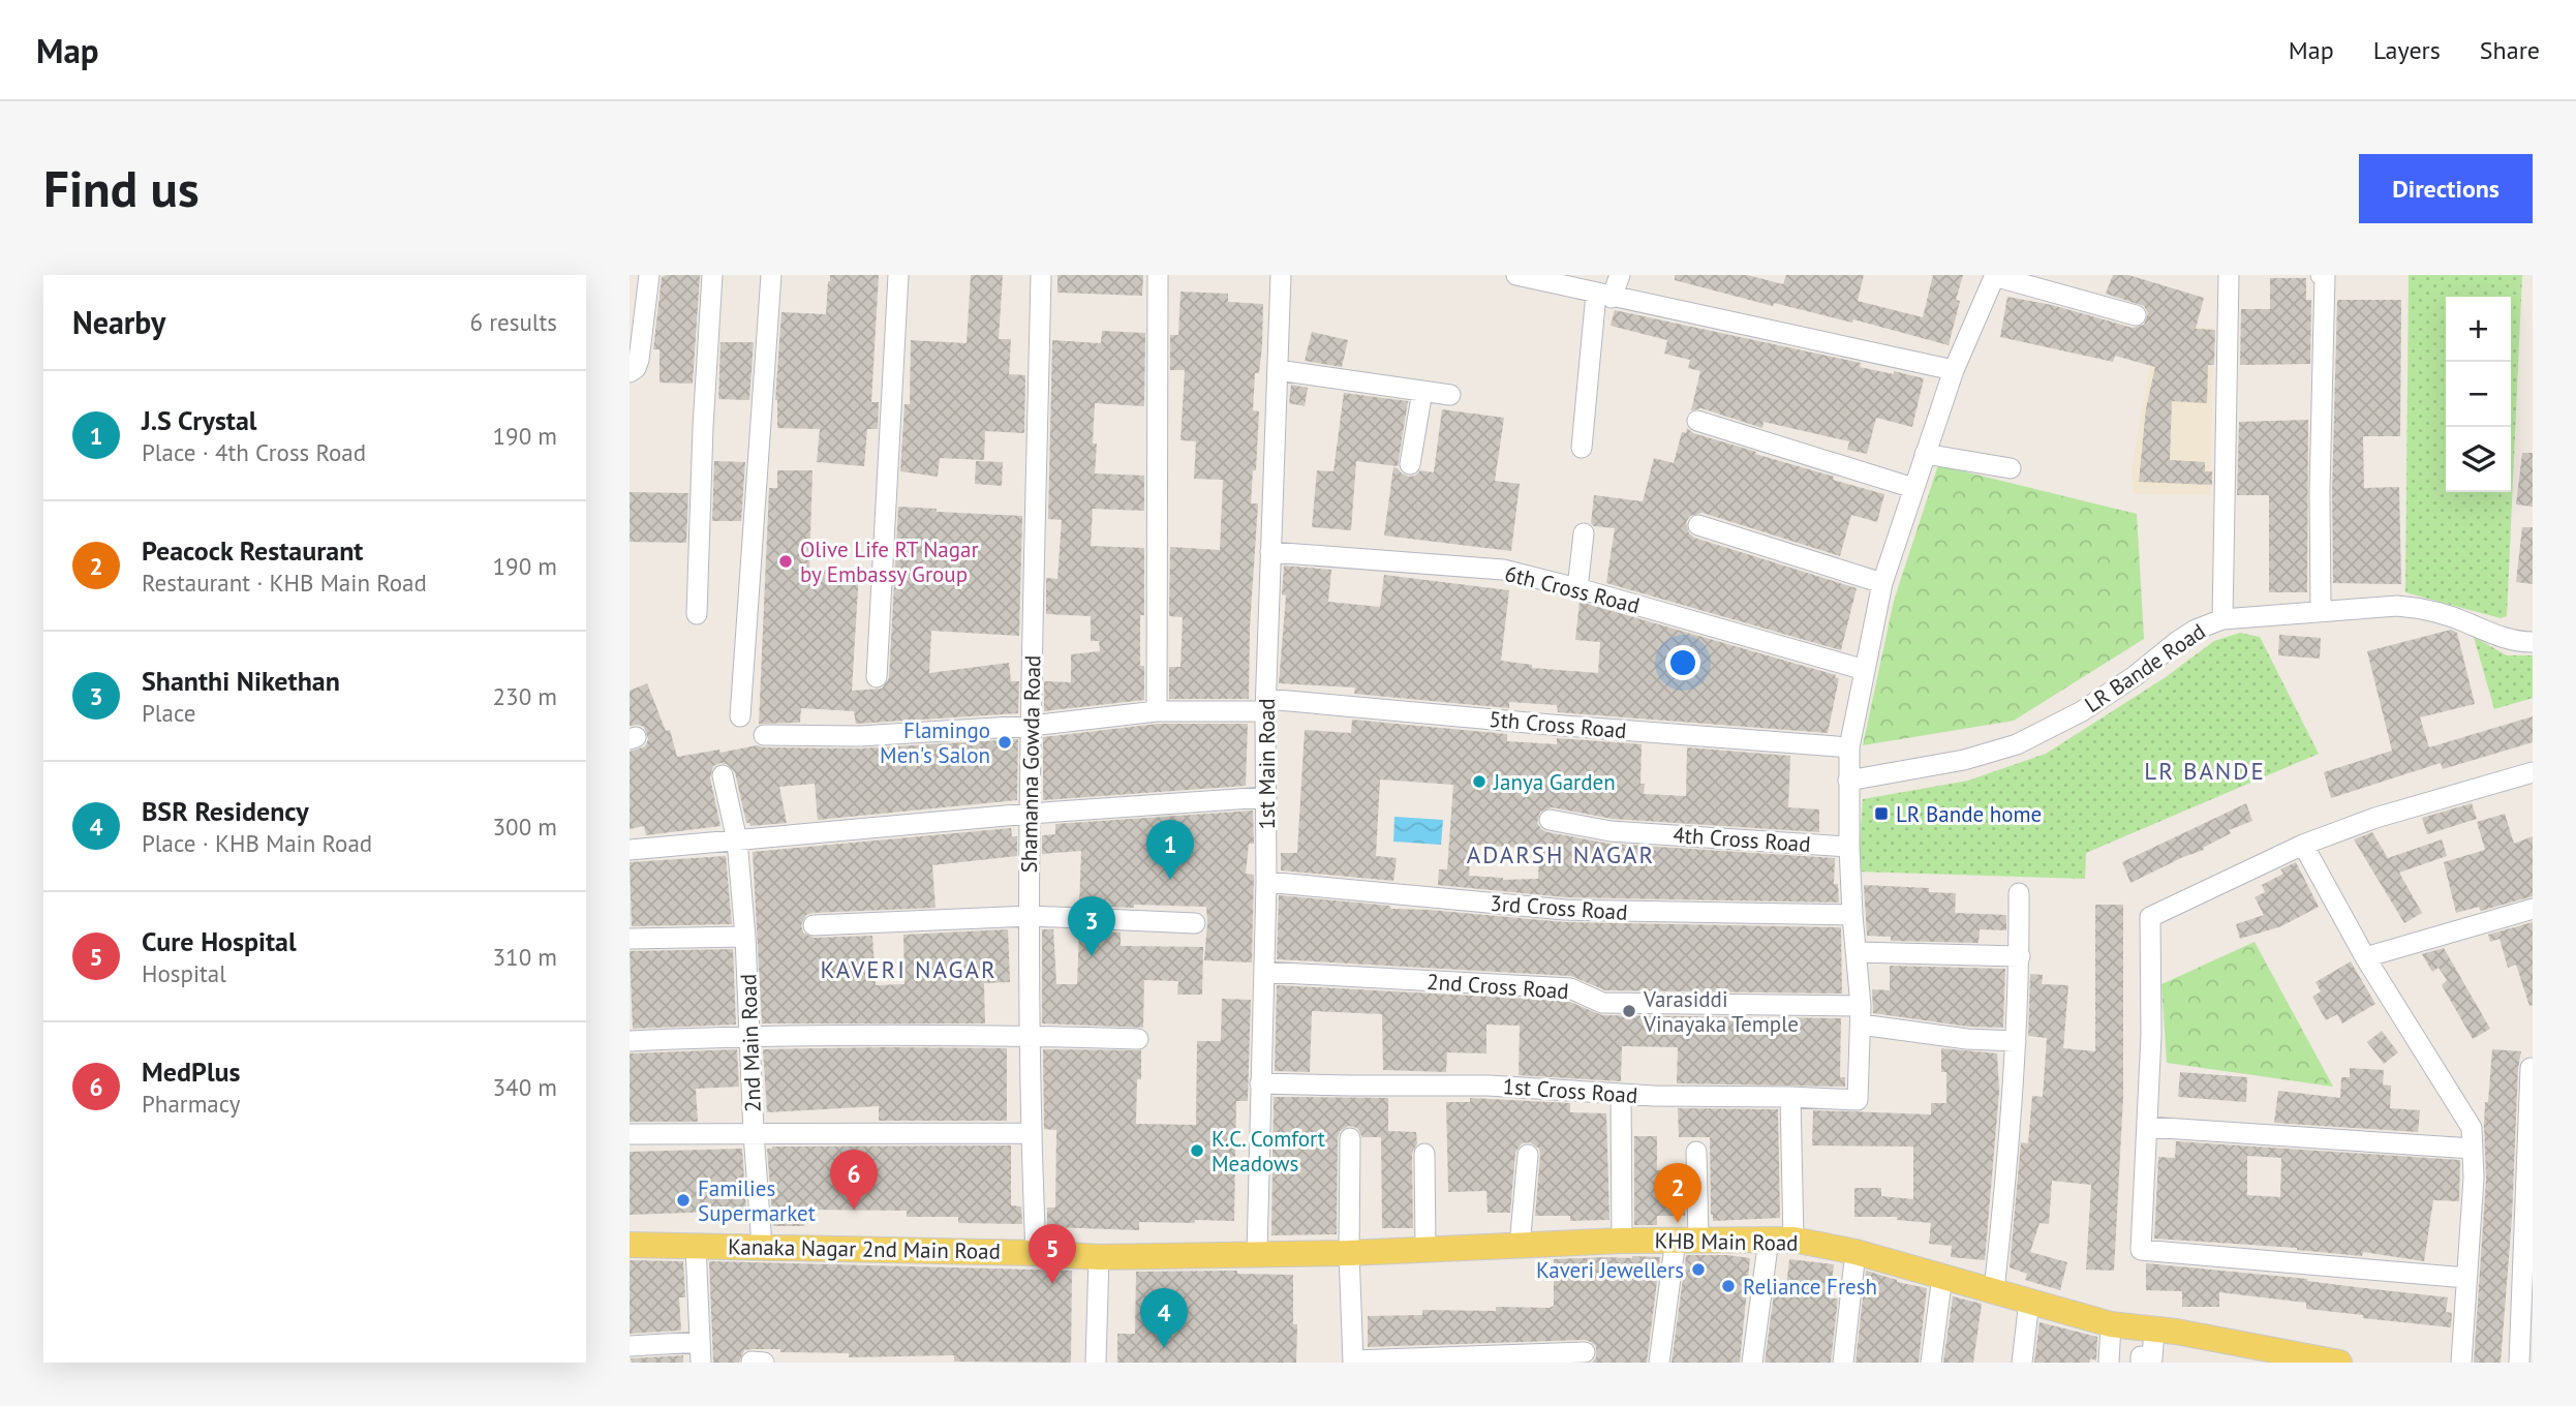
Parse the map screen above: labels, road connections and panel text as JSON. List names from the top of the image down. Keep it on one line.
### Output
{"streets":{"main road":["KHB Main Road","Kanaka Nagar 2nd Main Road"],"street":["6th Cross Road","LR Bande Road","5th Cross Road","Shamanna Gowda Road","1st Main Road","4th Cross Road","3rd Cross Road","2nd Cross Road","2nd Main Road","1st Cross Road"]},"crossings":[["6th Cross Road","1st Main Road"],["5th Cross Road","Shamanna Gowda Road"],["5th Cross Road","1st Main Road"],["Shamanna Gowda Road","Kanaka Nagar 2nd Main Road"],["1st Main Road","3rd Cross Road"],["1st Main Road","2nd Cross Road"],["1st Main Road","1st Cross Road"],["1st Main Road","KHB Main Road"],["2nd Cross Road","1st Cross Road"],["2nd Main Road","Kanaka Nagar 2nd Main Road"],["KHB Main Road","Kanaka Nagar 2nd Main Road"]],"districts":["LR BANDE","ADARSH NAGAR","KAVERI NAGAR"],"places":{"other":["Olive Life RT Nagar by Embassy Group","Flamingo Men's Salon","Janya Garden","Varasiddi Vinayaka Temple","K.C. Comfort Meadows","Families Supermarket","Kaveri Jewellers","Reliance Fresh"],"transit":["LR Bande home"]},"page":{"header":"Map","nav":["Map","Layers","Share"],"buttons":"Directions","title":"Find us","heading":["Nearby","6 results"],"map_buttons":["+","−"],"list":[{"mark":"1","name":"J.S Crystal","note":"Place · 4th Cross Road","value":"190 m"},{"mark":"2","name":"Peacock Restaurant","note":"Restaurant · KHB Main Road","value":"190 m"},{"mark":"3","name":"Shanthi Nikethan","note":"Place","value":"230 m"},{"mark":"4","name":"BSR Residency","note":"Place · KHB Main Road","value":"300 m"},{"mark":"5","name":"Cure Hospital","note":"Hospital","value":"310 m"},{"mark":"6","name":"MedPlus","note":"Pharmacy","value":"340 m"}],"pins":["1","3","6","2","5","4"]}}
